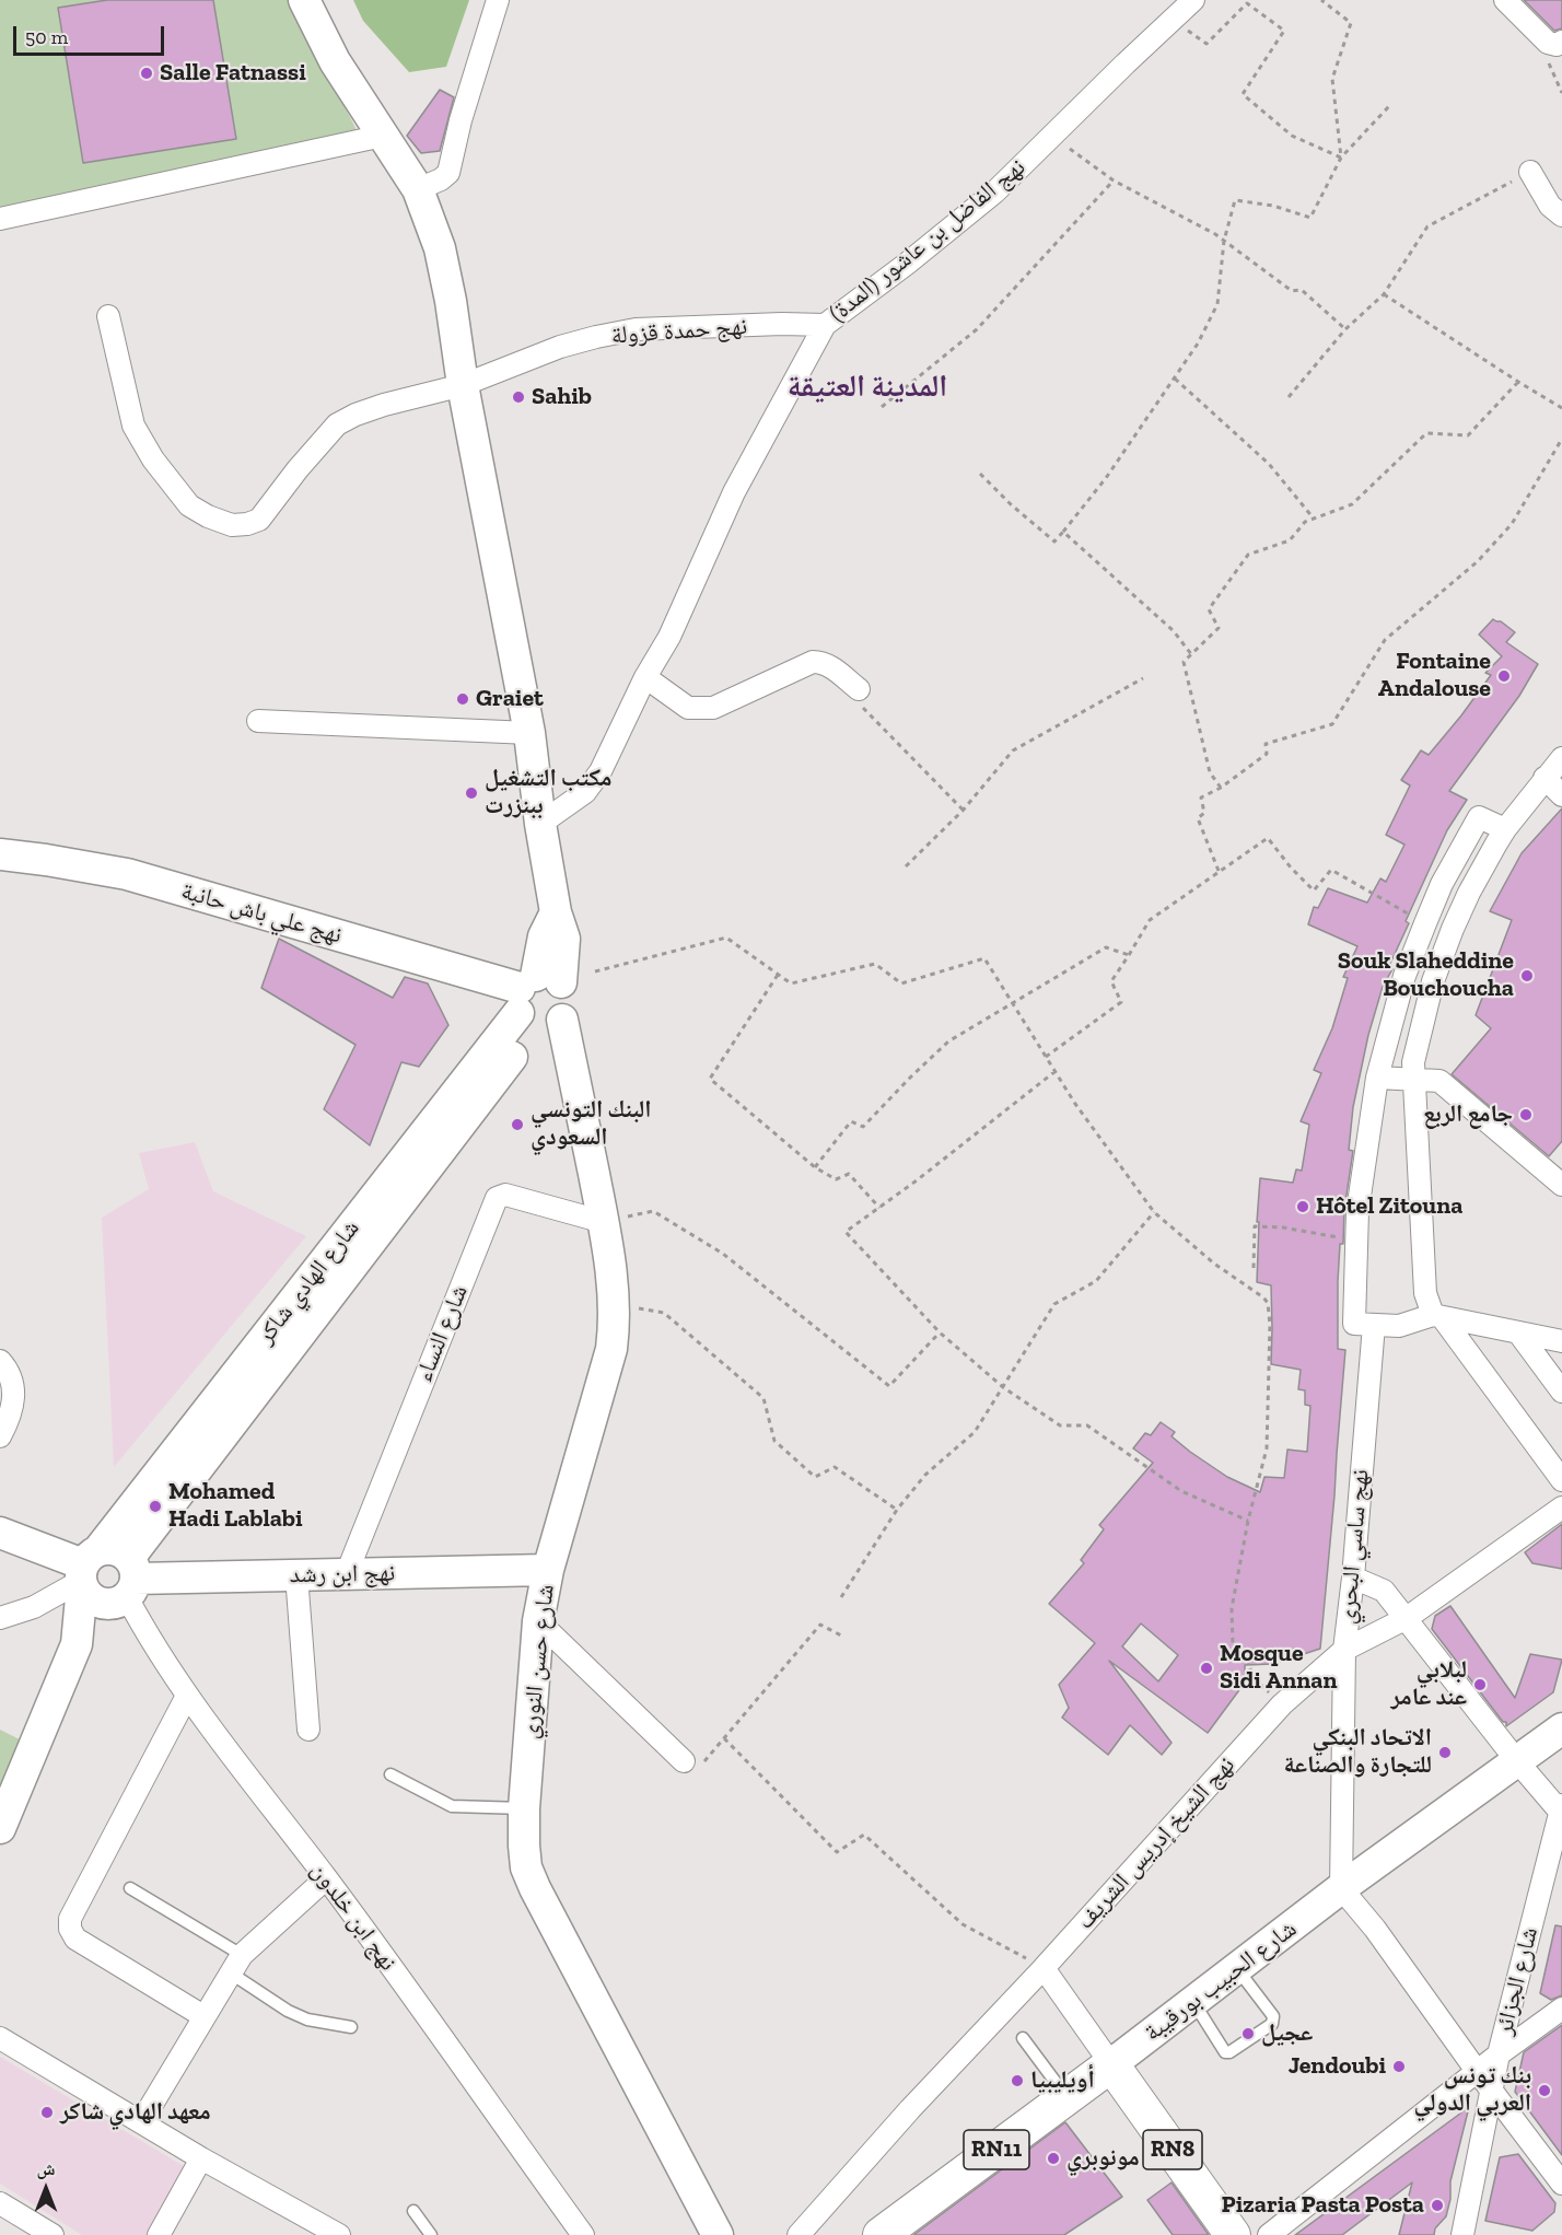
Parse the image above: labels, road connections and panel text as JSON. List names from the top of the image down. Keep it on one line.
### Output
{"streets":{"main road":["شارع الحبيب بورقيبة","RN11","RN8"],"street":["نهج الفاضل بن عاشور (المدة)","نهج حمدة قزولة","نهج علي باش حانبة","شارع الهادي شاكر","شارع النساء","نهج ساسي البحري","نهج ابن رشد","شارع حسن النوري","نهج الشيخ إدريس الشريف","نهج ابن خلدون","شارع الجزائر"]},"crossings":[["نهج الفاضل بن عاشور (المدة)","نهج حمدة قزولة"],["نهج الفاضل بن عاشور (المدة)","شارع حسن النوري"],["نهج حمدة قزولة","شارع حسن النوري"],["نهج علي باش حانبة","شارع الهادي شاكر"],["نهج علي باش حانبة","شارع حسن النوري"],["شارع الهادي شاكر","نهج ابن رشد"],["شارع الهادي شاكر","شارع حسن النوري"],["شارع الهادي شاكر","نهج ابن خلدون"],["شارع النساء","نهج ابن رشد"],["شارع النساء","شارع حسن النوري"],["نهج ساسي البحري","نهج الشيخ إدريس الشريف"],["نهج ساسي البحري","شارع الحبيب بورقيبة"],["نهج ابن رشد","شارع حسن النوري"],["نهج ابن رشد","نهج ابن خلدون"],["شارع الحبيب بورقيبة","RN8"]],"districts":["المدينة العتيقة"],"places":["Salle Fatnassi","Sahib","Fontaine Andalouse","Graiet","مكتب التشغيل ببنزرت","Souk Slaheddine Bouchoucha","جامع الربع","البنك التونسي السعودي","Hôtel Zitouna","Mohamed Hadi Lablabi","Mosque Sidi Annan","لبلابي عند عامر","الاتحاد البنكي للتجارة والصناعة","عجيل","Jendoubi","أويليبيا","بنك تونس العربي الدولي","معهد الهادي شاكر","مونوبري","Pizaria Pasta Posta"],"scale_bar":"50 m","north":"top"}
